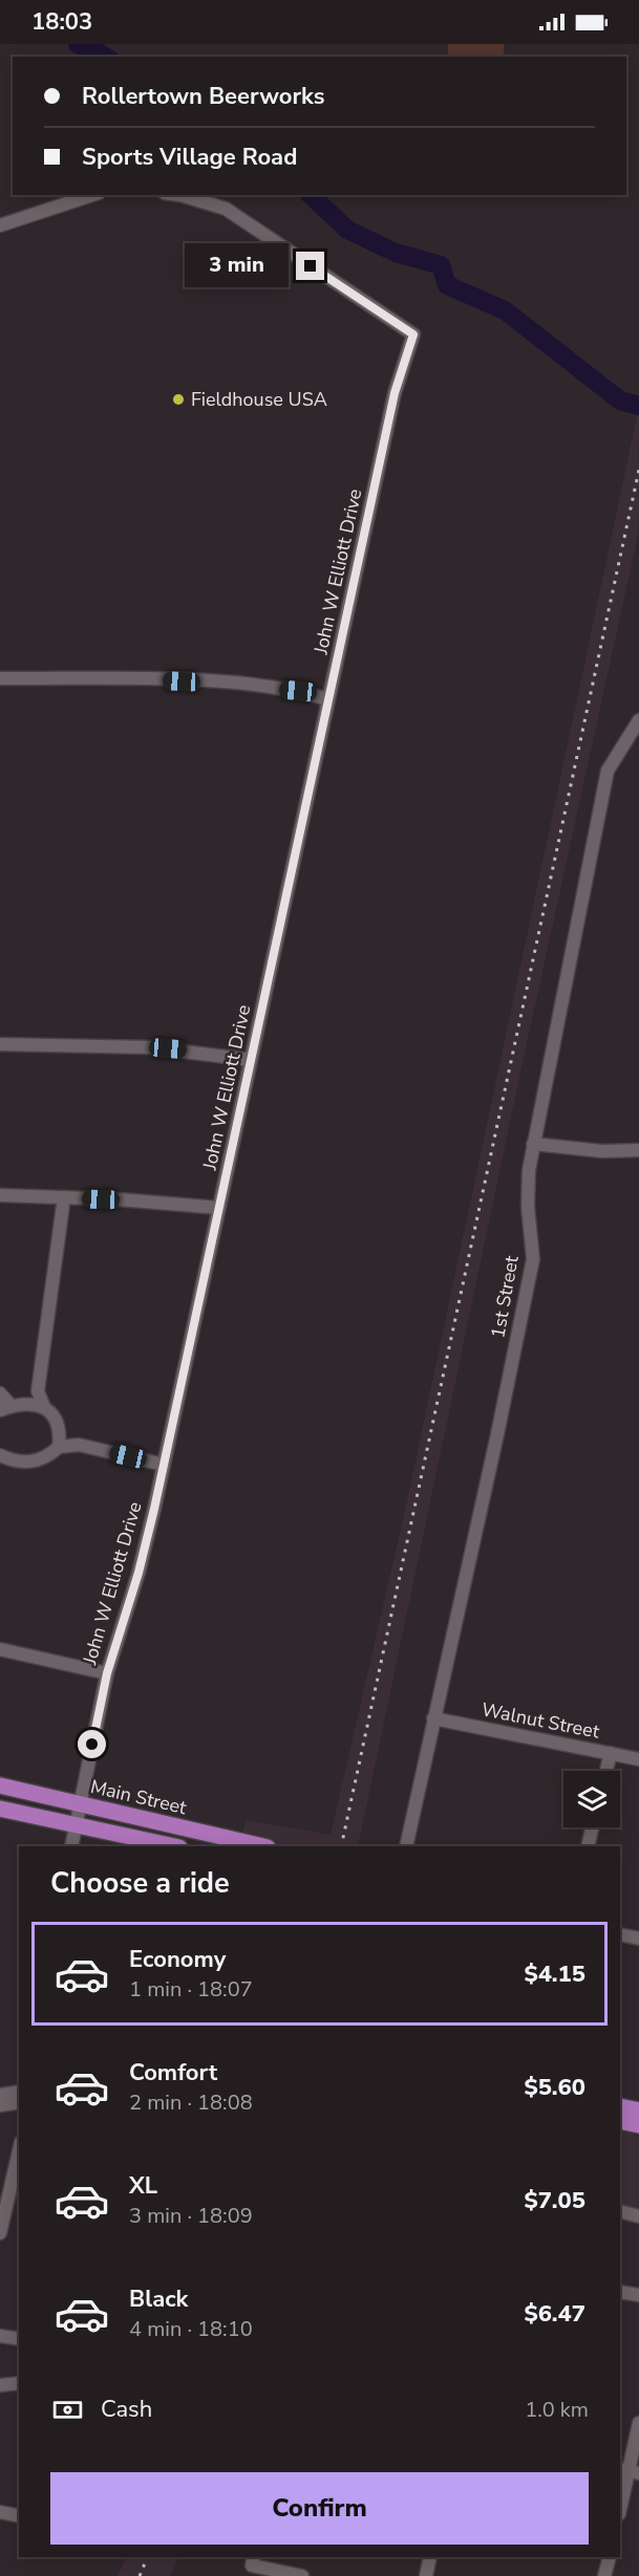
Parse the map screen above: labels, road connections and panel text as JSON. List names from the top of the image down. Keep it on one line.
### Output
{"streets":{"main road":["Main Street"],"street":["John W Elliott Drive","1st Street","Walnut Street"]},"crossings":[["John W Elliott Drive","Main Street"],["1st Street","Walnut Street"]],"places":["Fieldhouse USA"],"page":{"status":"18:03","banner":["Rollertown Beerworks","Sports Village Road"],"bubble":"3 min","heading":"Choose a ride","list":[{"name":"Economy","note":"1 min · 18:07","value":"$4.15"},{"name":"Comfort","note":"2 min · 18:08","value":"$5.60"},{"name":"XL","note":"3 min · 18:09","value":"$7.05"},{"name":"Black","note":"4 min · 18:10","value":"$6.47"}],"pay":["Cash","1.0 km"],"buttons":"Confirm"}}
